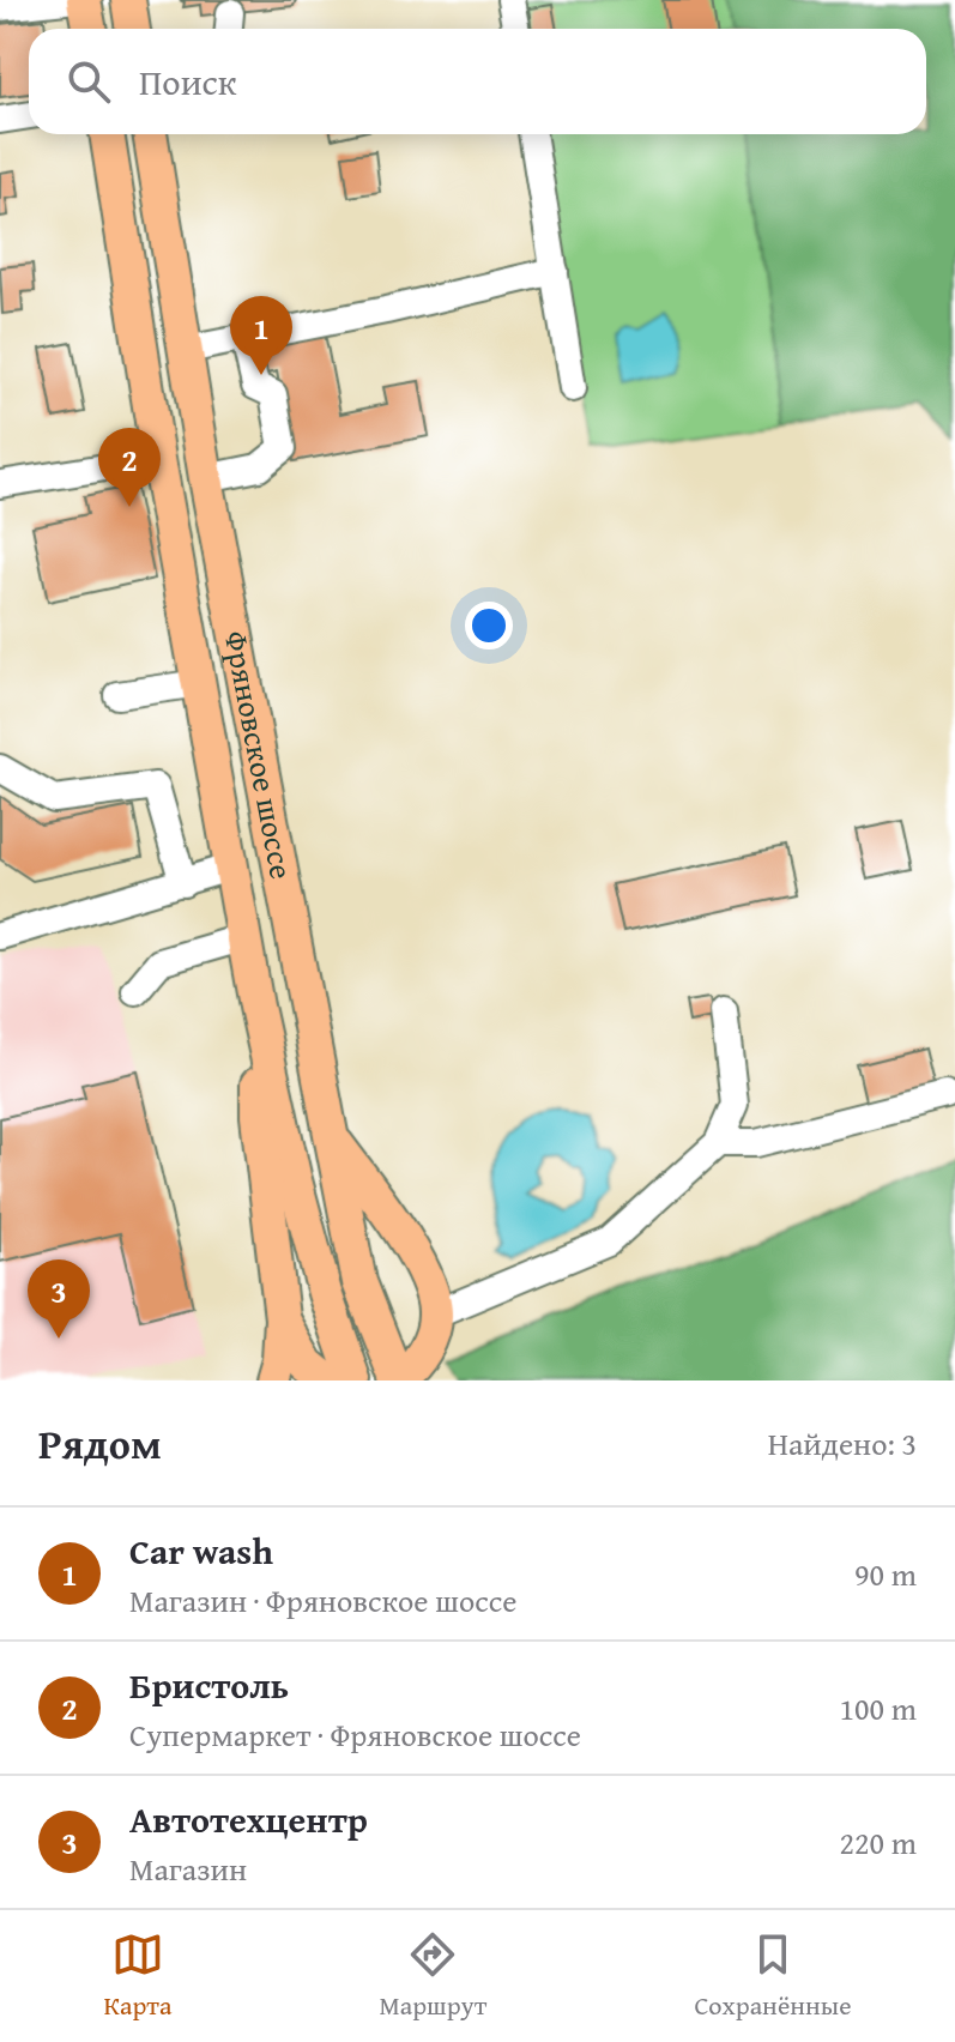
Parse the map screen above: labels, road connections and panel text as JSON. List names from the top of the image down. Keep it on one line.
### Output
{"streets":{"main road":["Фряновское шоссе"]},"page":{"search":"Поиск","pins":["1","2","3"],"heading":["Рядом","Найдено: 3"],"list":[{"mark":"1","name":"Car wash","note":"Магазин · Фряновское шоссе","value":"90 m"},{"mark":"2","name":"Бристоль","note":"Супермаркет · Фряновское шоссе","value":"100 m"},{"mark":"3","name":"Автотехцентр","note":"Магазин","value":"220 m"}],"nav":["Карта","Маршрут","Сохранённые"]}}
